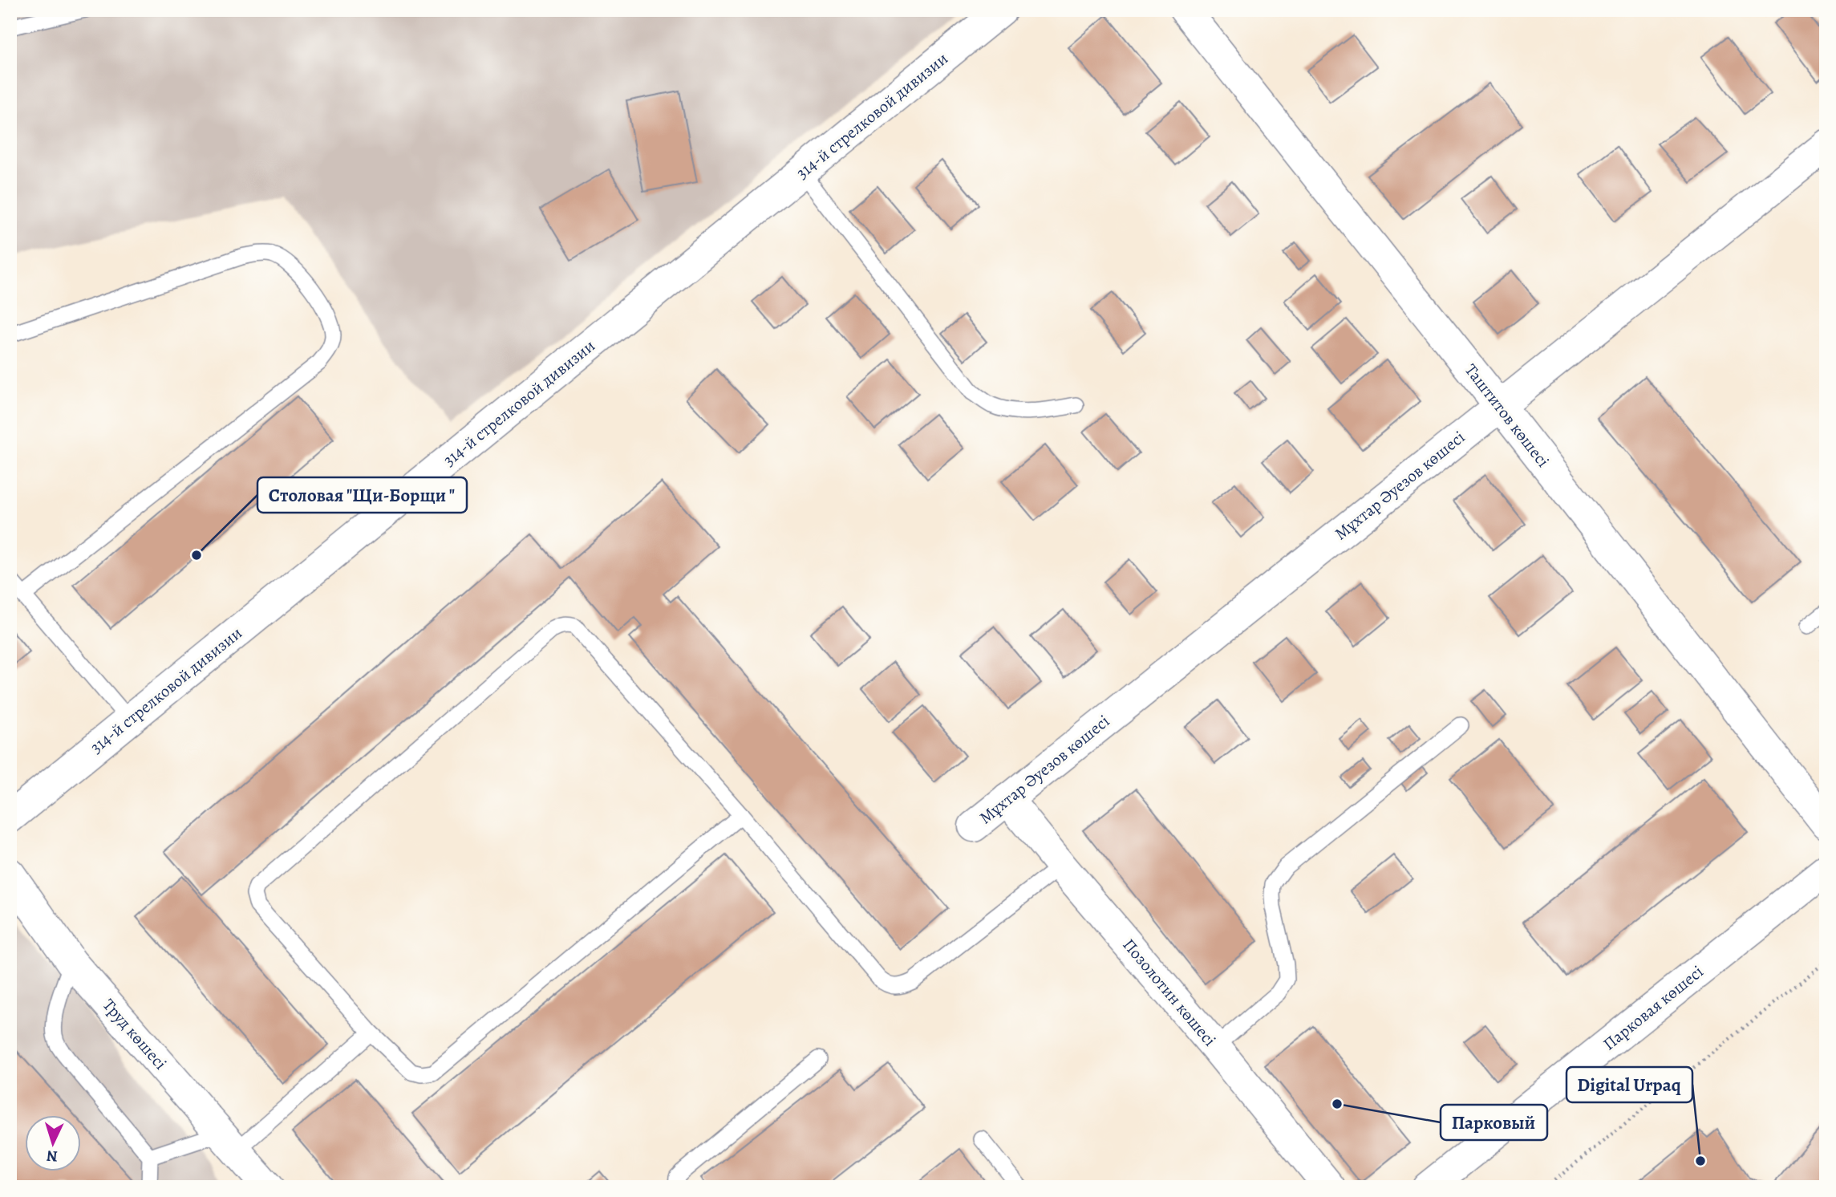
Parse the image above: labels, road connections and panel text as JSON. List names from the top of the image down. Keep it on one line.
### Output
{"streets":{"street":["314-й стрелковой дивизии","Таштитов көшесі","Мұхтар Әуезов көшесі","Позолотин көшесі","Парковая көшесі","Труд көшесі"]},"crossings":[["Таштитов көшесі","Мұхтар Әуезов көшесі"],["Мұхтар Әуезов көшесі","Позолотин көшесі"]],"places":["Столовая \"Щи-Борщи \"","Парковый","Digital Urpaq"],"north":"bottom"}
